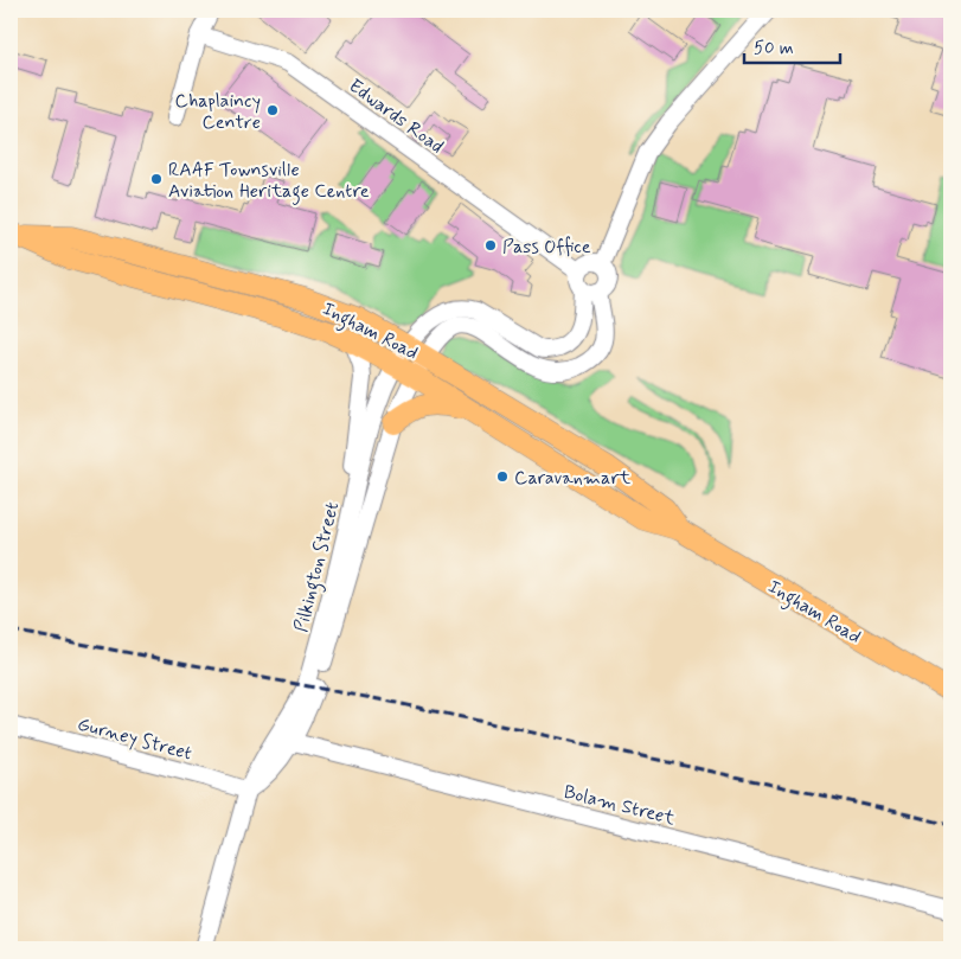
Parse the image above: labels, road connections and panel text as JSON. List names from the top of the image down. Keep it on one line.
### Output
{"streets":{"main road":["Ingham Road"],"street":["Edwards Road","Pilkington Street","Gurney Street","Bolam Street"]},"crossings":[["Ingham Road","Pilkington Street"],["Pilkington Street","Gurney Street"],["Pilkington Street","Bolam Street"]],"places":["Chaplaincy Centre","RAAF Townsville Aviation Heritage Centre","Pass Office","Caravanmart"],"scale_bar":"50 m"}
